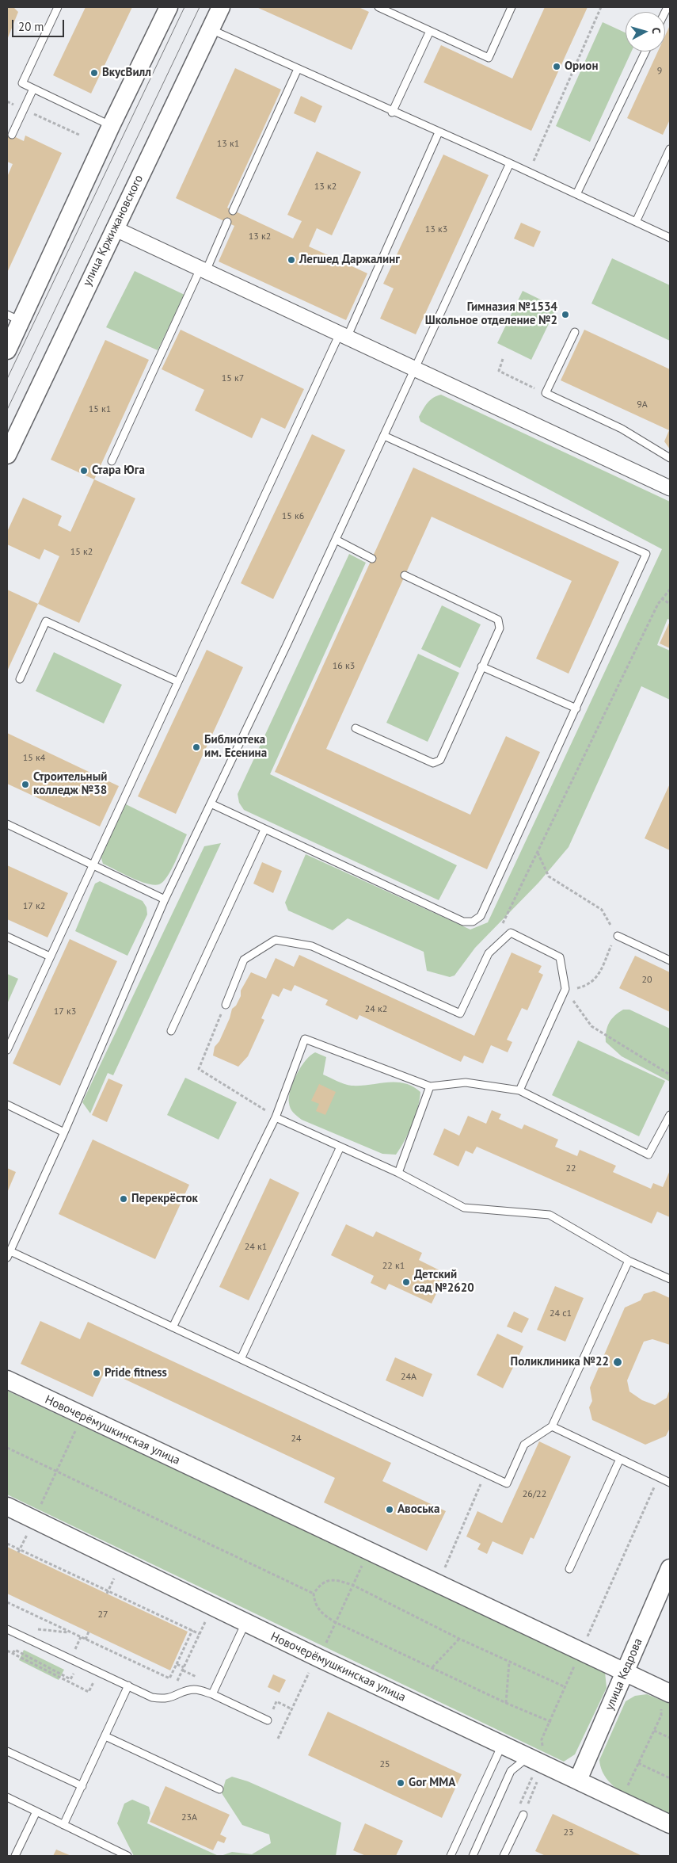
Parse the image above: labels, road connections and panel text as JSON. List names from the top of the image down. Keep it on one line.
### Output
{"streets":{"street":["улица Кржижановского","Новочерёмушкинская улица","улица Кедрова"]},"crossings":[["Новочерёмушкинская улица","улица Кедрова"]],"places":["Орион","ВкусВилл","Легшед Даржалинг","Гимназия №1534 Школьное отделение №2","Стара Юга","Библиотека им. Есенина","Строительный колледж №38","Перекрёсток","Детский сад №2620","Поликлиника №22","Pride fitness","Авоська","Gor MMA"],"house_numbers":["9","13 к1","13 к2","13 к3","13 к2","15 к7","9А","15 к1","15 к6","15 к2","16 к3","15 к4","17 к2","20","24 к2","17 к3","22","24 к1","22 к1","24 с1","24А","24","26/22","27","25","23А","23"],"scale_bar":"20 m","north":"right"}
